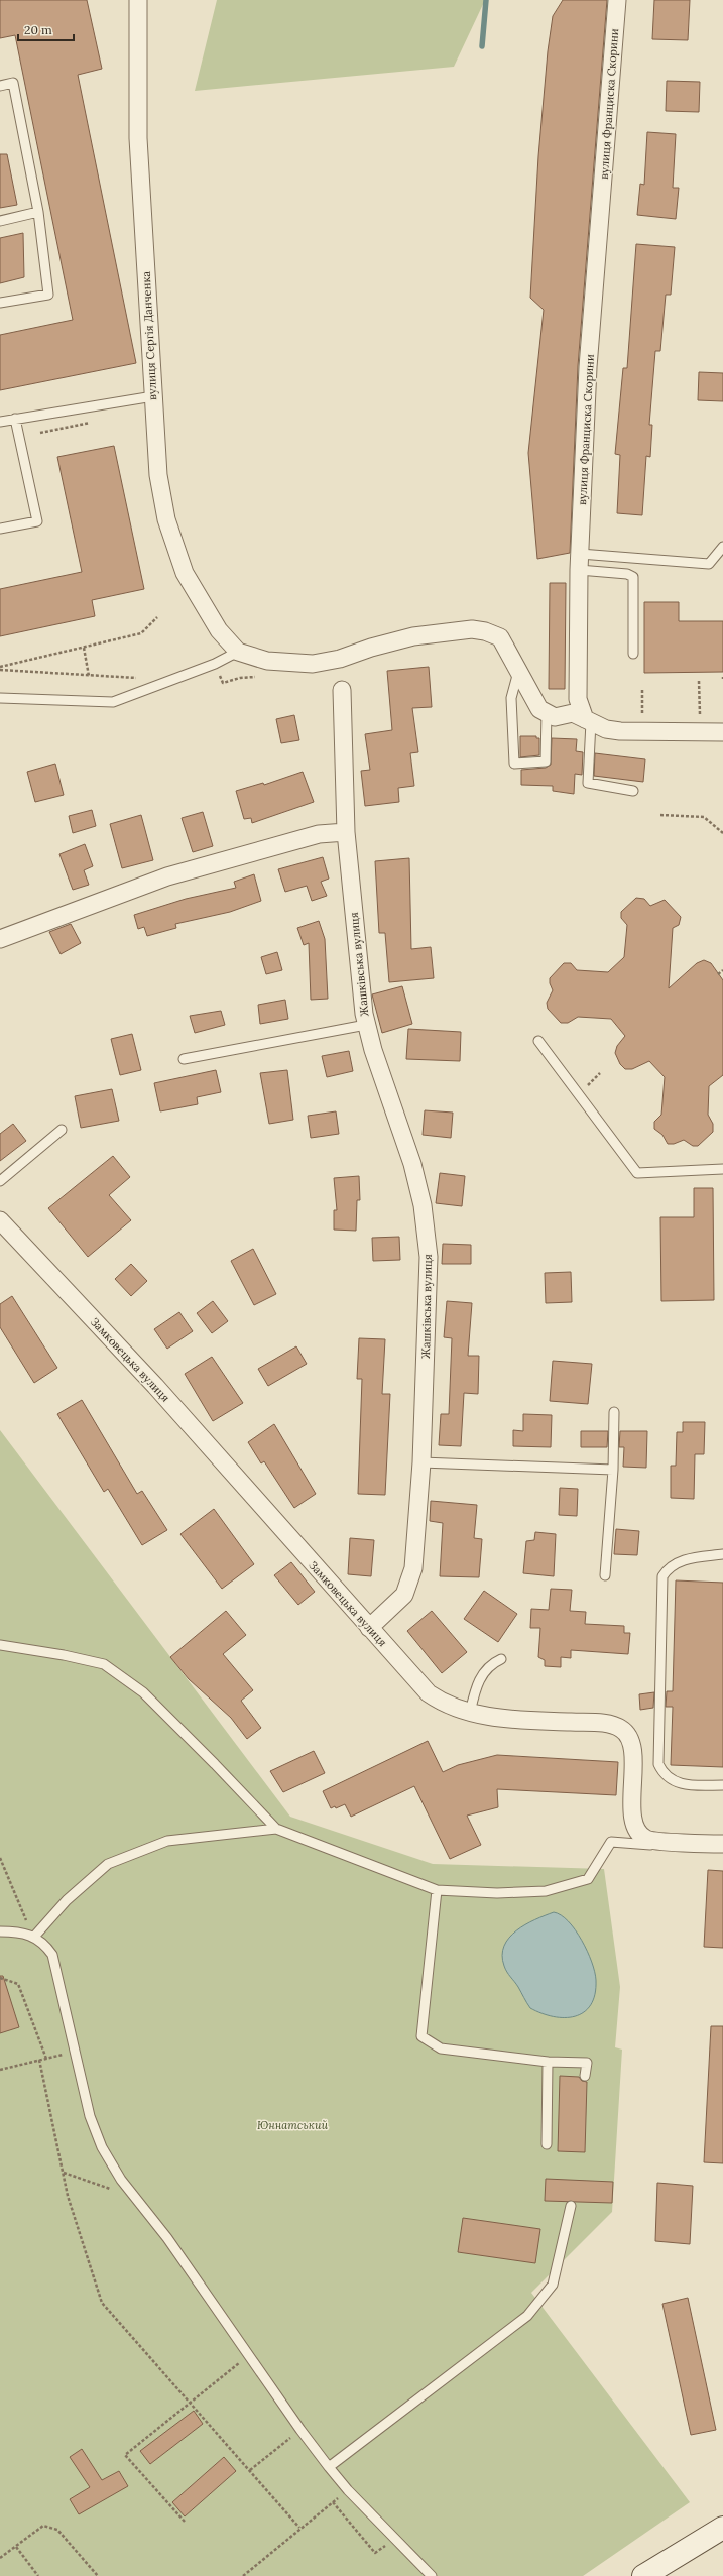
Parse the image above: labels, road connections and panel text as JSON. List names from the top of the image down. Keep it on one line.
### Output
{"streets":{"street":["вулиця Франциска Скорини","вулиця Сергія Данченка","Жашківська вулиця","Замковецька вулиця"]},"crossings":[["Жашківська вулиця","Замковецька вулиця"]],"parks":["Юннатський"],"scale_bar":"20 m"}
